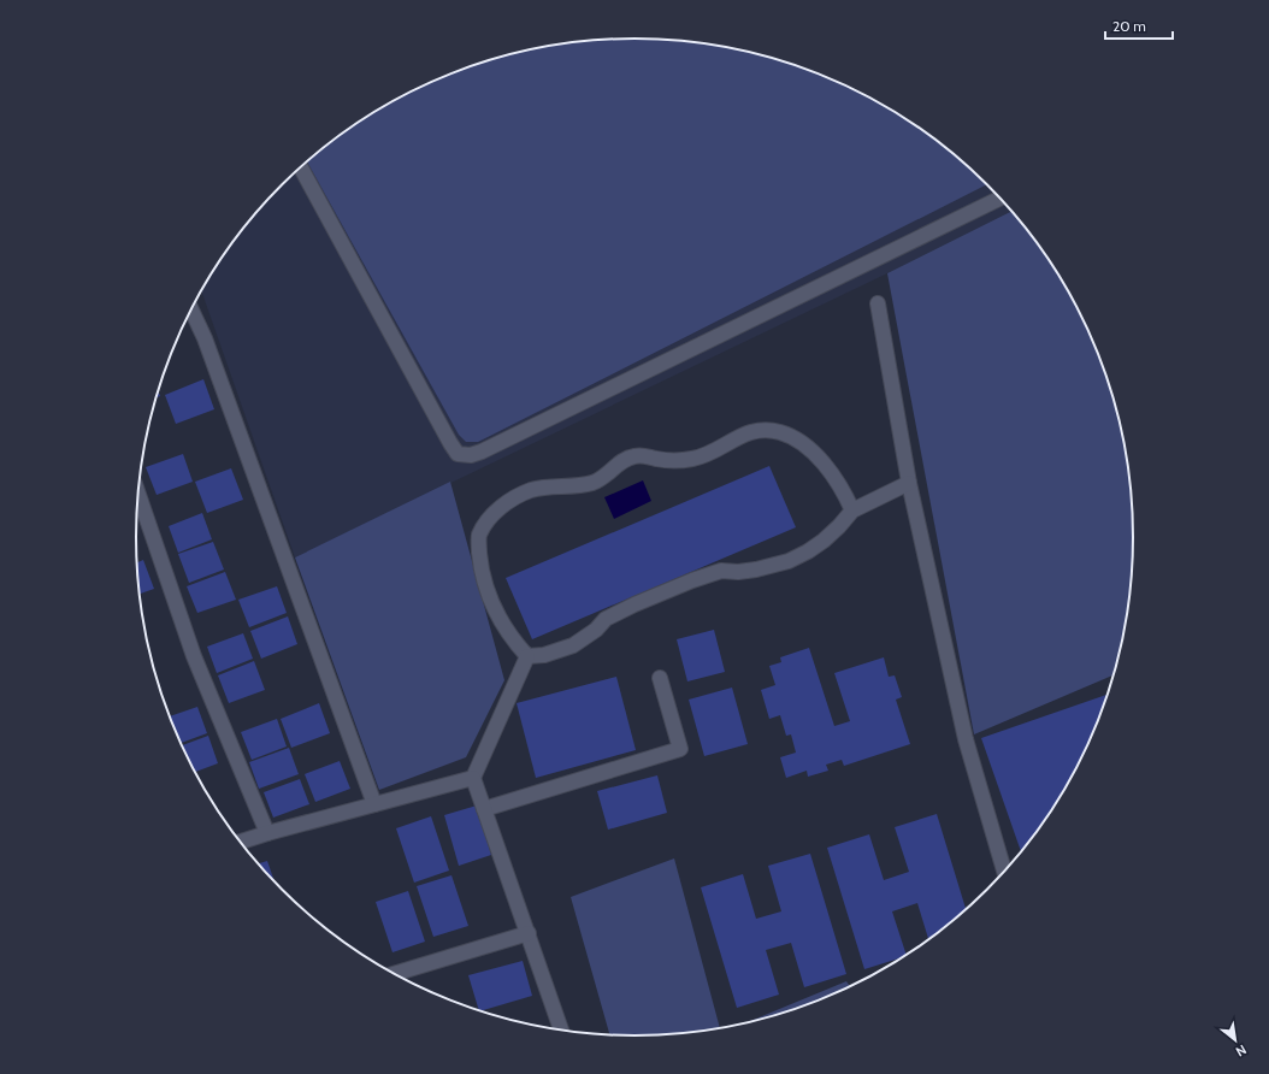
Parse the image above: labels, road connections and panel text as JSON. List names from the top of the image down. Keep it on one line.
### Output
{"scale_bar":"20 m","north":"bottom right"}
